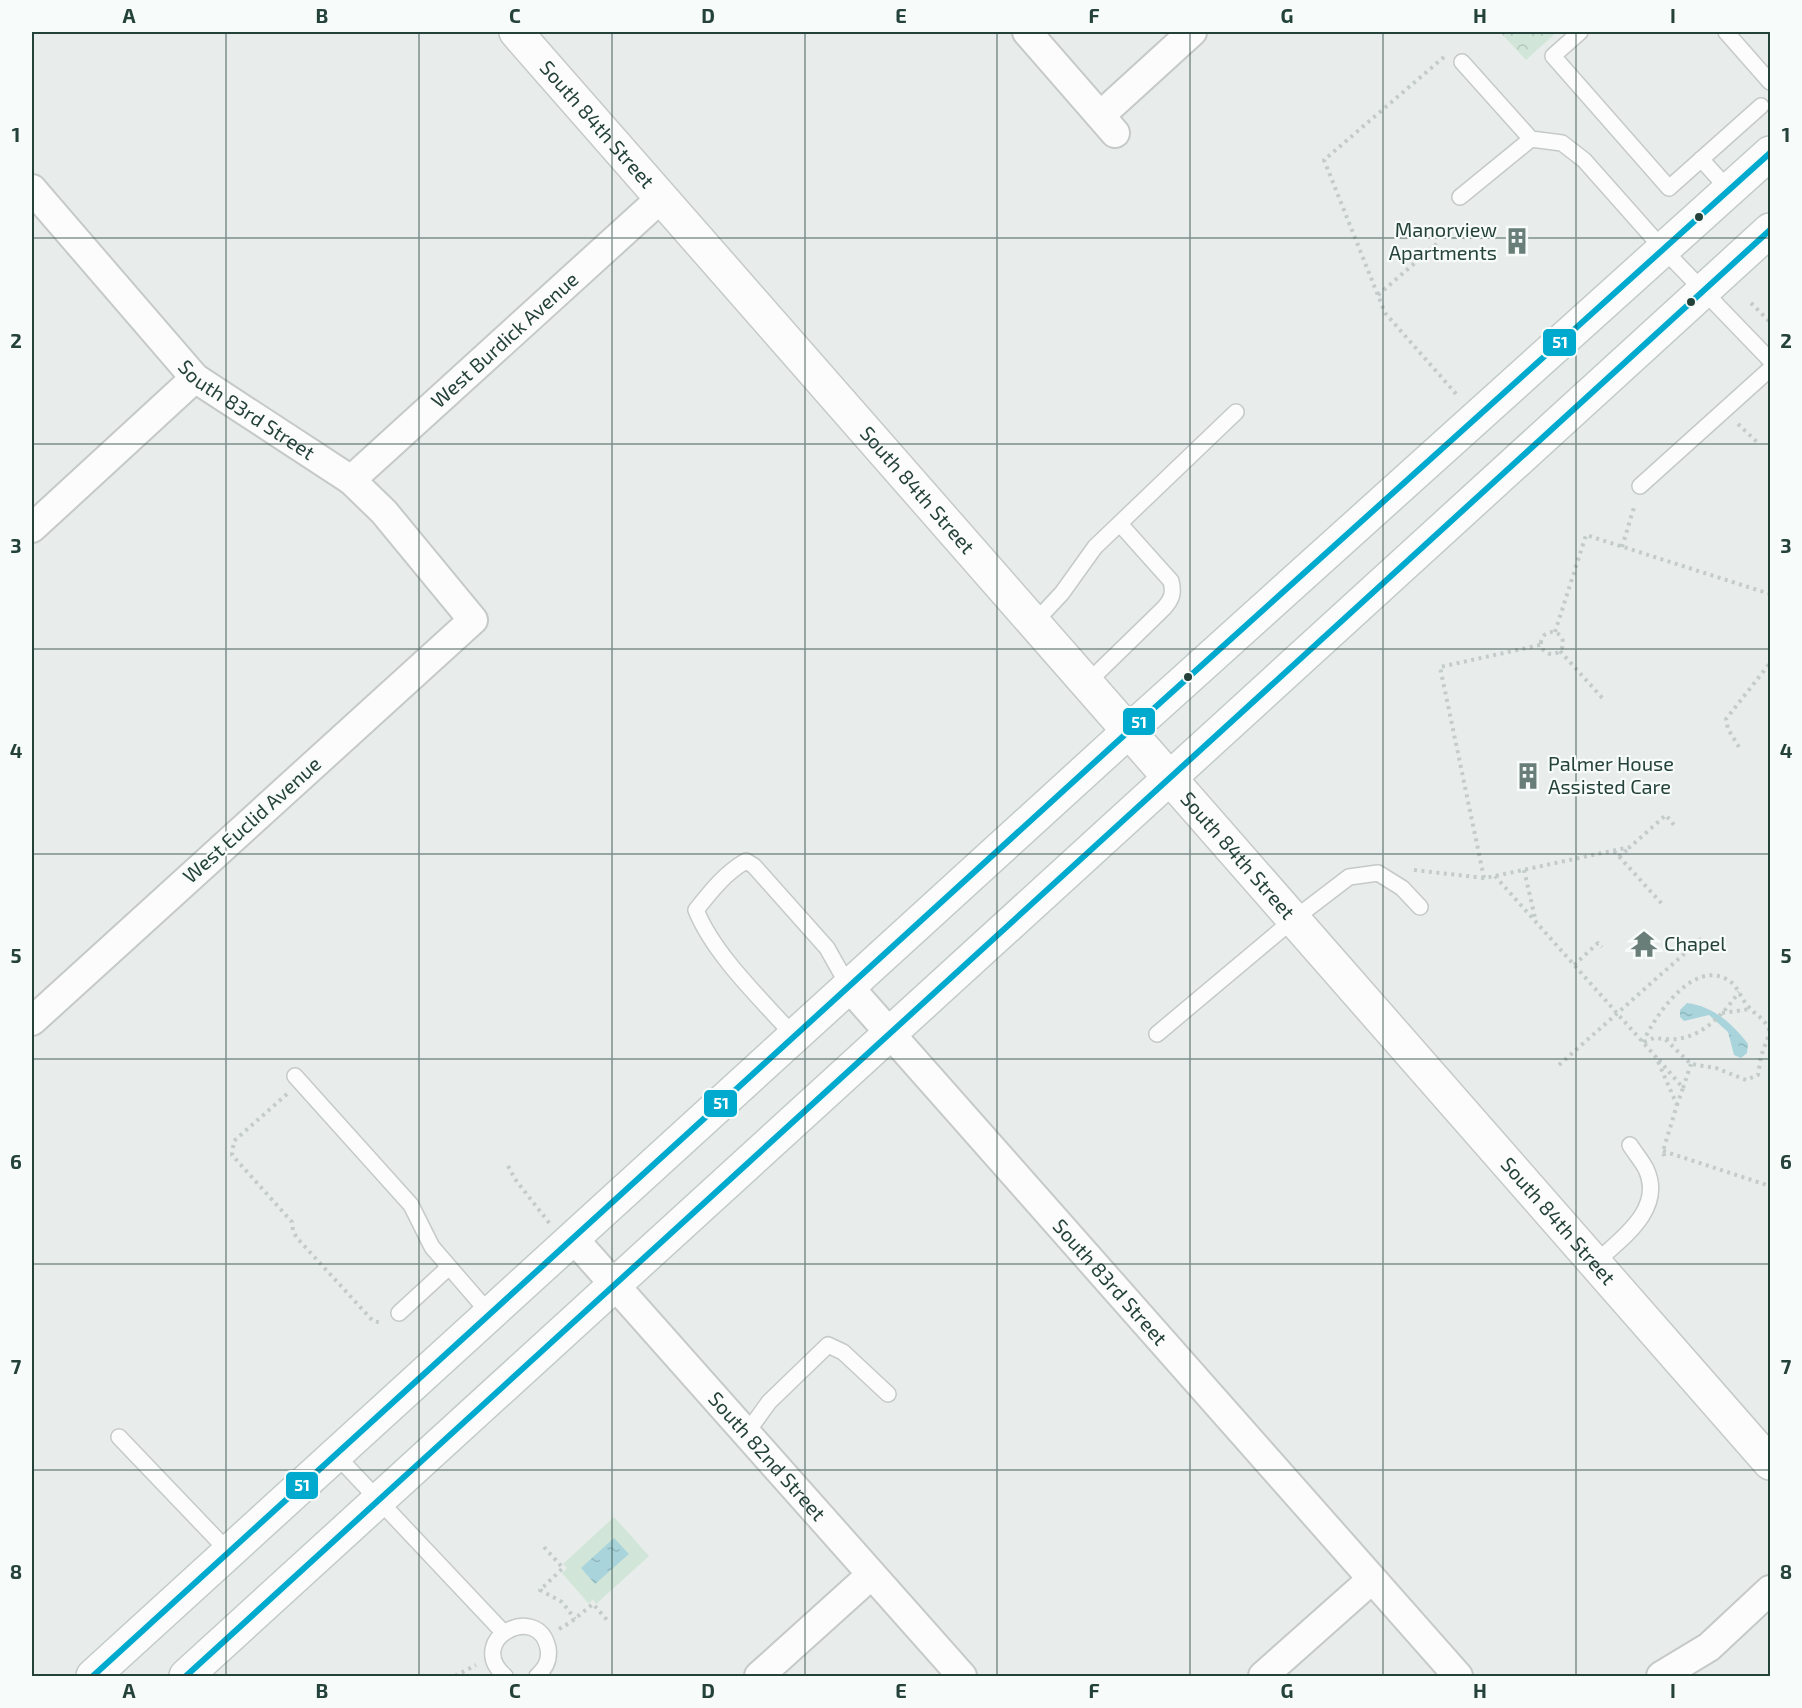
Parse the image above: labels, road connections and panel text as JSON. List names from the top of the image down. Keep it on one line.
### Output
{"streets":{"main road":["South 84th Street"],"street":["West Burdick Avenue","South 83rd Street","West Euclid Avenue","South 82nd Street"]},"crossings":[["South 84th Street","West Burdick Avenue"],["West Burdick Avenue","South 83rd Street"],["South 83rd Street","West Euclid Avenue"]],"places":{"building":["Manorview Apartments","Palmer House Assisted Care"],"temple":["Chapel"]},"lines":["transit line 51"],"grid":{"columns":["A","B","C","D","E","F","G","H","I"],"rows":["1","2","3","4","5","6","7","8"]}}
